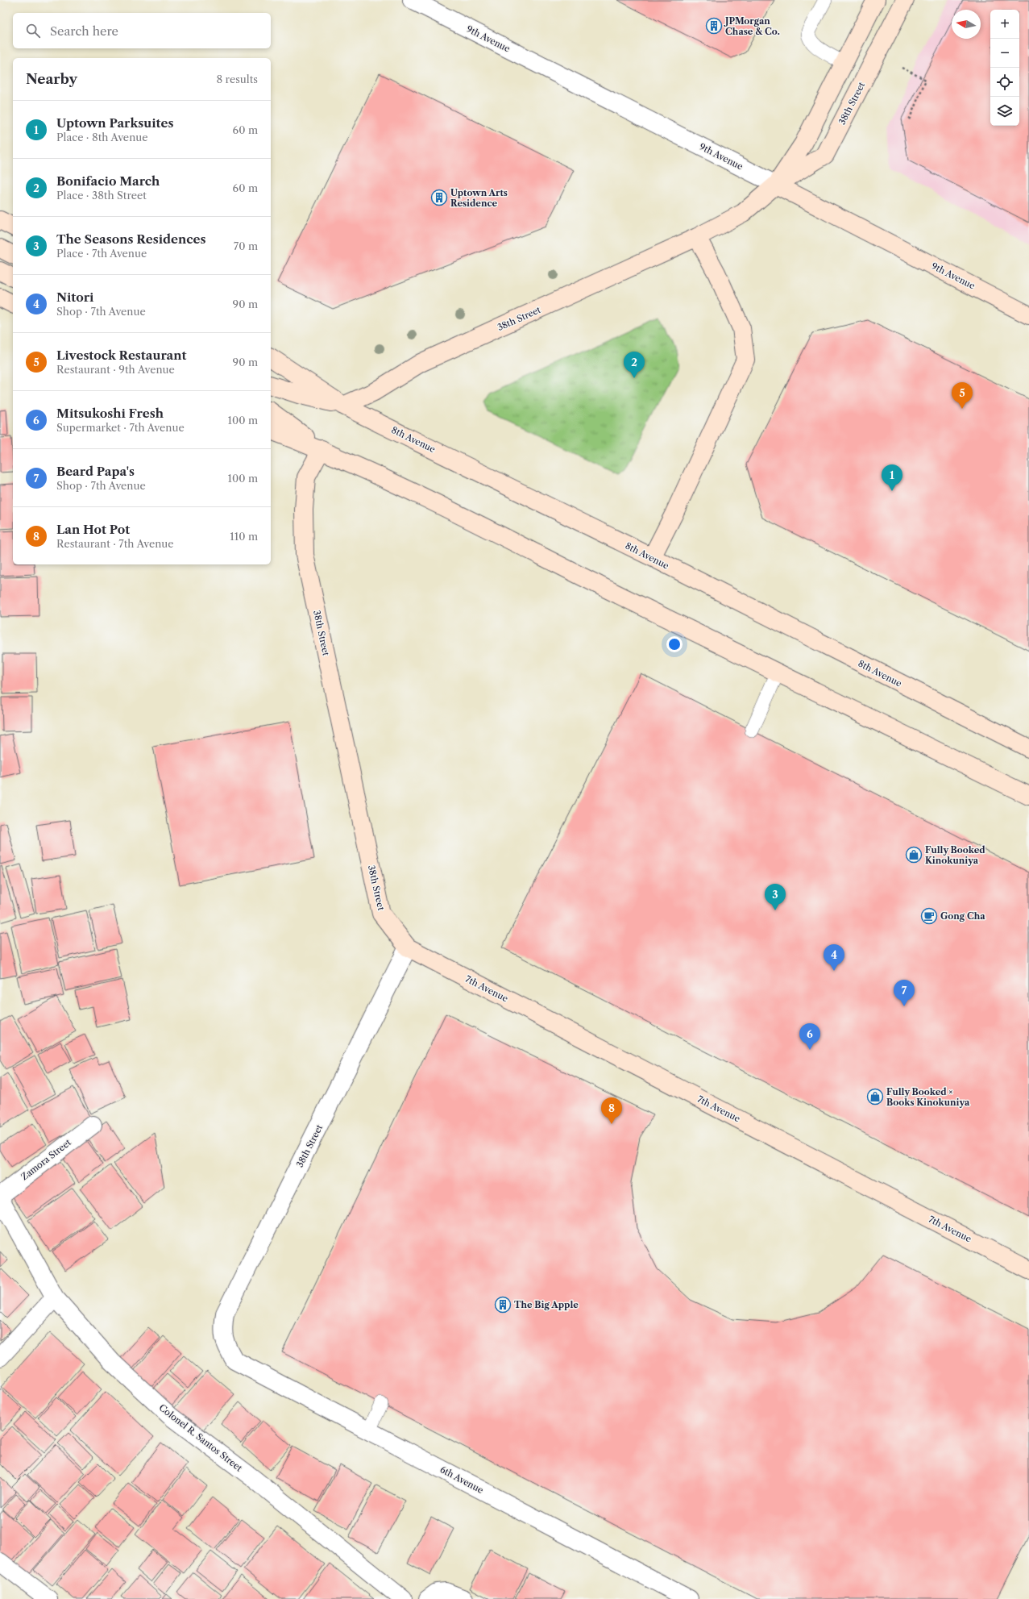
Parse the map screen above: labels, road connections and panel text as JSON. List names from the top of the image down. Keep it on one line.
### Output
{"streets":{"street":["9th Avenue","38th Street","8th Avenue","7th Avenue","Zamora Street","Colonel R. Santos Street","6th Avenue"]},"crossings":[["9th Avenue","38th Street"],["38th Street","8th Avenue"],["38th Street","7th Avenue"],["38th Street","6th Avenue"],["Zamora Street","Colonel R. Santos Street"]],"places":{"building":["JPMorgan Chase & Co.","Uptown Arts Residence","The Big Apple"],"shop":["Fully Booked Kinokuniya","Fully Booked × Books Kinokuniya"],"cafe":["Gong Cha"]},"north":"left","page":{"map_buttons":["+","−"],"search":"Search here","heading":["Nearby","8 results"],"list":[{"mark":"1","name":"Uptown Parksuites","note":"Place · 8th Avenue","value":"60 m"},{"mark":"2","name":"Bonifacio March","note":"Place · 38th Street","value":"60 m"},{"mark":"3","name":"The Seasons Residences","note":"Place · 7th Avenue","value":"70 m"},{"mark":"4","name":"Nitori","note":"Shop · 7th Avenue","value":"90 m"},{"mark":"5","name":"Livestock Restaurant","note":"Restaurant · 9th Avenue","value":"90 m"},{"mark":"6","name":"Mitsukoshi Fresh","note":"Supermarket · 7th Avenue","value":"100 m"},{"mark":"7","name":"Beard Papa's","note":"Shop · 7th Avenue","value":"100 m"},{"mark":"8","name":"Lan Hot Pot","note":"Restaurant · 7th Avenue","value":"110 m"}],"pins":["2","5","1","3","4","7","6","8"]}}
